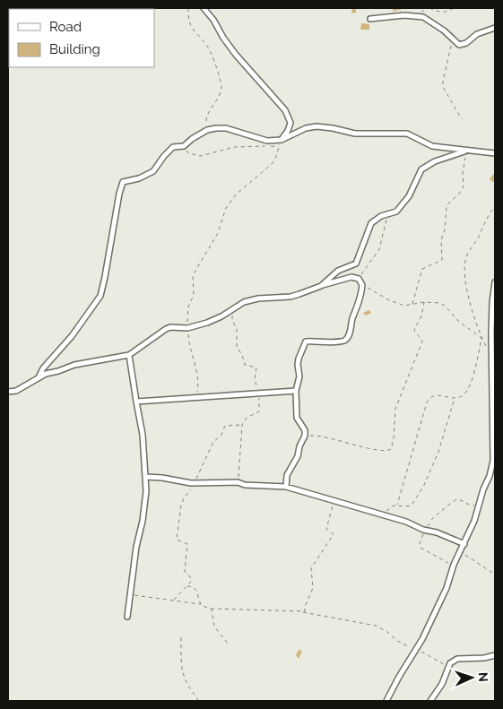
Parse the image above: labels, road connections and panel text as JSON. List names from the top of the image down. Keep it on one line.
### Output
{"legend":["Road","Building"],"north":"right"}
